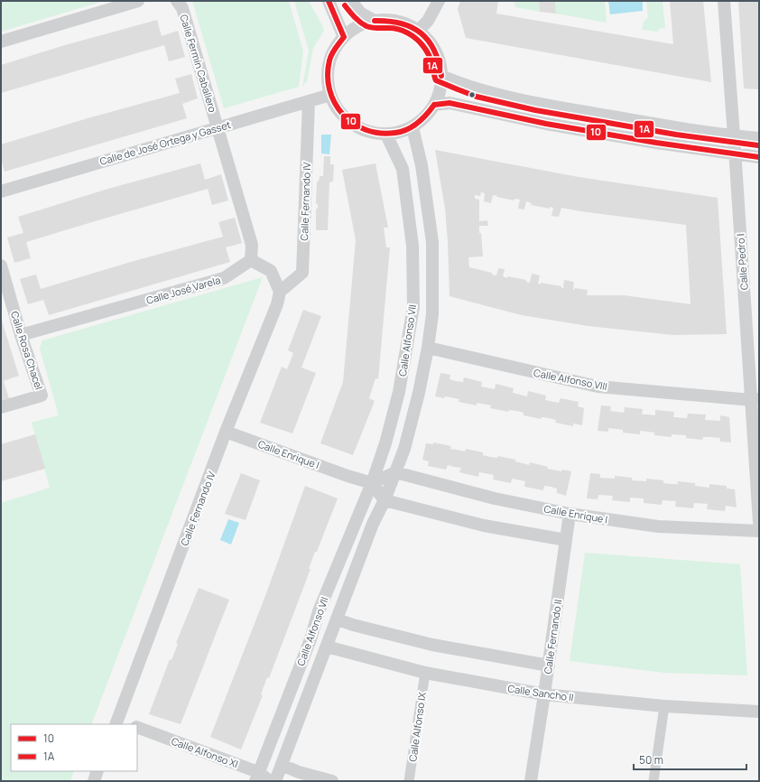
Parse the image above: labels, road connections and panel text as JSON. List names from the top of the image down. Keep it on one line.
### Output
{"streets":{"street":["Calle Fermín Caballero","Calle de José Ortega y Gasset","Calle Fernando IV","Calle Pedro I","Calle José Varela","Calle Alfonso VII","Calle Rosa Chacel","Calle Alfonso VIII","Calle Enrique I","Calle Fernando II","Calle Sancho II","Calle Alfonso IX","Calle Alfonso XI"]},"crossings":[["Calle Fermín Caballero","Calle de José Ortega y Gasset"],["Calle de José Ortega y Gasset","Calle Fernando IV"],["Calle de José Ortega y Gasset","Calle Alfonso VII"],["Calle Fernando IV","Calle Enrique I"],["Calle Pedro I","Calle Alfonso VIII"],["Calle José Varela","Calle Rosa Chacel"],["Calle Alfonso VII","Calle Alfonso VIII"],["Calle Alfonso VII","Calle Enrique I"],["Calle Alfonso VII","Calle Sancho II"],["Calle Alfonso VII","Calle Alfonso XI"],["Calle Enrique I","Calle Fernando II"],["Calle Fernando II","Calle Sancho II"],["Calle Sancho II","Calle Alfonso IX"]],"lines":["transit line 10","transit line 1A"],"legend":["10","1A"],"scale_bar":"50 m"}
